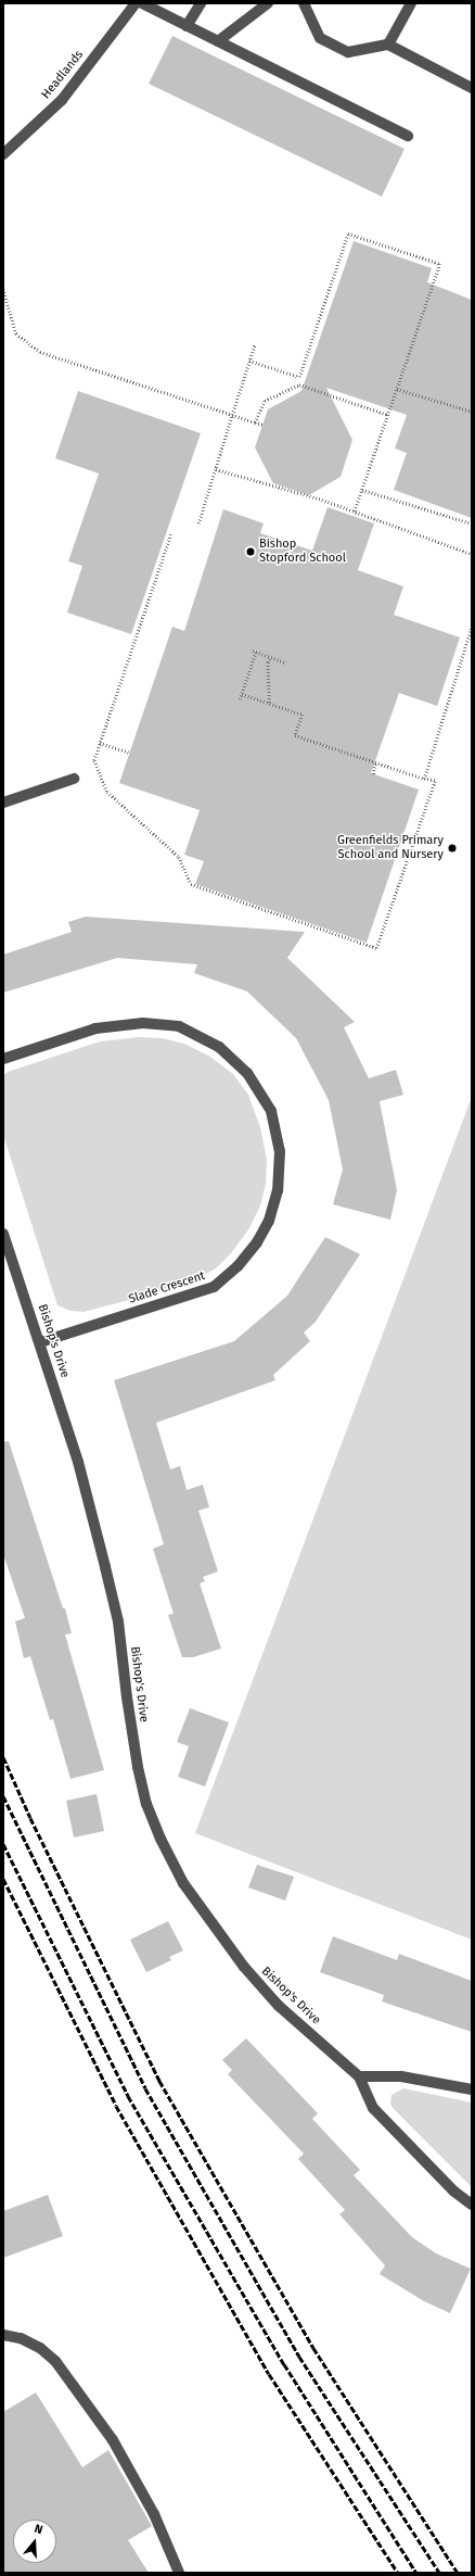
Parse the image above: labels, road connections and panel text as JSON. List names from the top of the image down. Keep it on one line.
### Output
{"streets":{"street":["Headlands","Slade Crescent","Bishop's Drive"]},"crossings":[["Slade Crescent","Bishop's Drive"]],"places":["Bishop Stopford School","Greenfields Primary School and Nursery"],"north":"top"}
